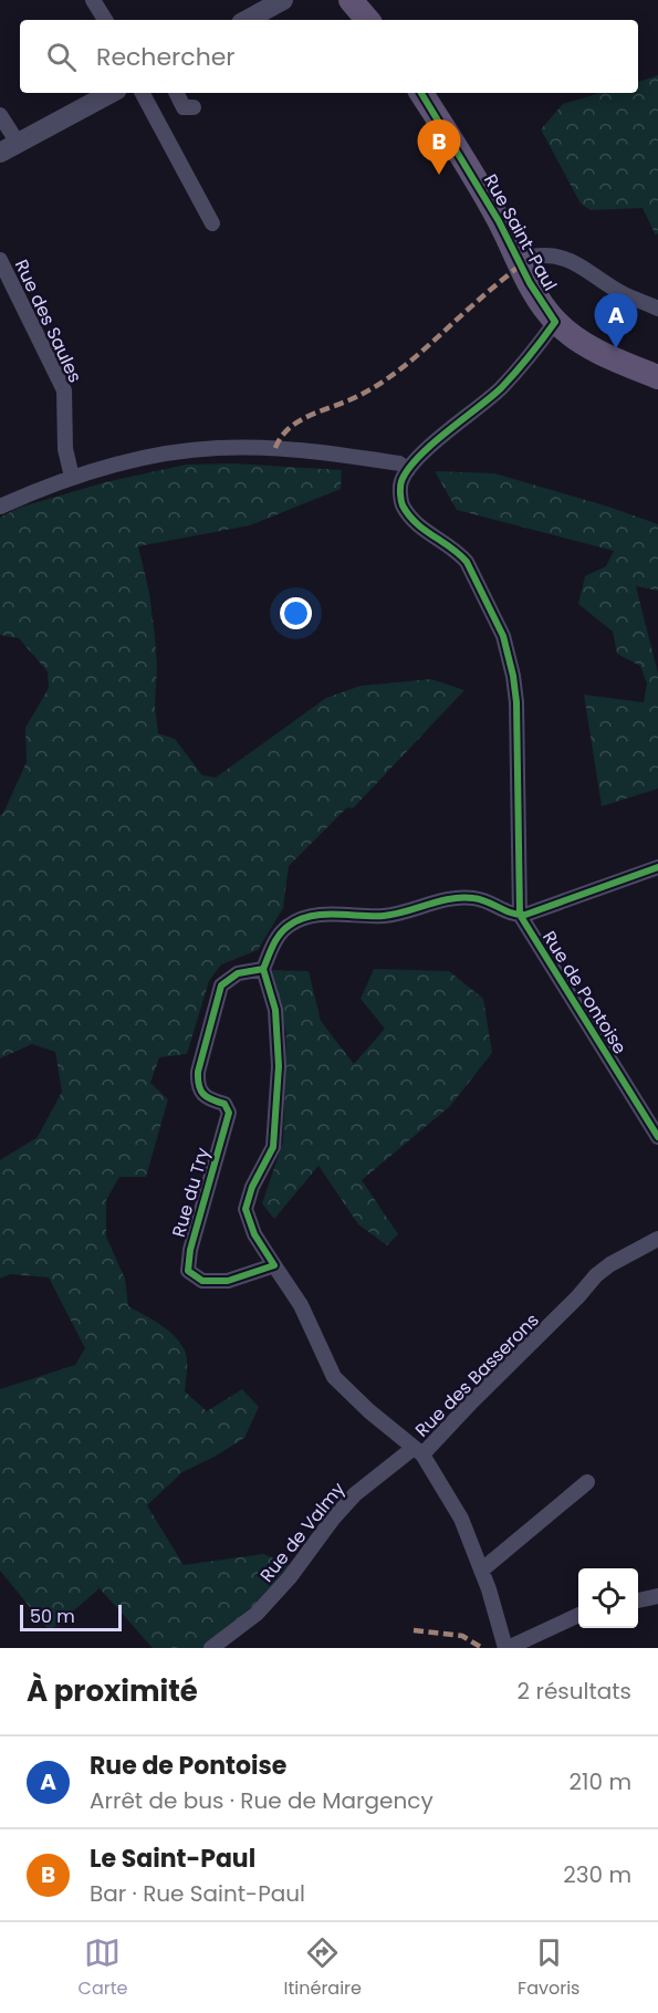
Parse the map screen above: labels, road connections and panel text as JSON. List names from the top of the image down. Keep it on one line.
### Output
{"streets":{"main road":["Rue Saint-Paul"],"street":["Rue des Saules","Rue de Pontoise","Rue du Try","Rue des Basserons","Rue de Valmy"]},"crossings":[["Rue des Basserons","Rue de Valmy"]],"scale_bar":"50 m","page":{"search":"Rechercher","pins":["B","A"],"scale":"50 m","heading":["À proximité","2 résultats"],"list":[{"mark":"A","name":"Rue de Pontoise","note":"Arrêt de bus · Rue de Margency","value":"210 m"},{"mark":"B","name":"Le Saint-Paul","note":"Bar · Rue Saint-Paul","value":"230 m"}],"nav":["Carte","Itinéraire","Favoris"]}}
